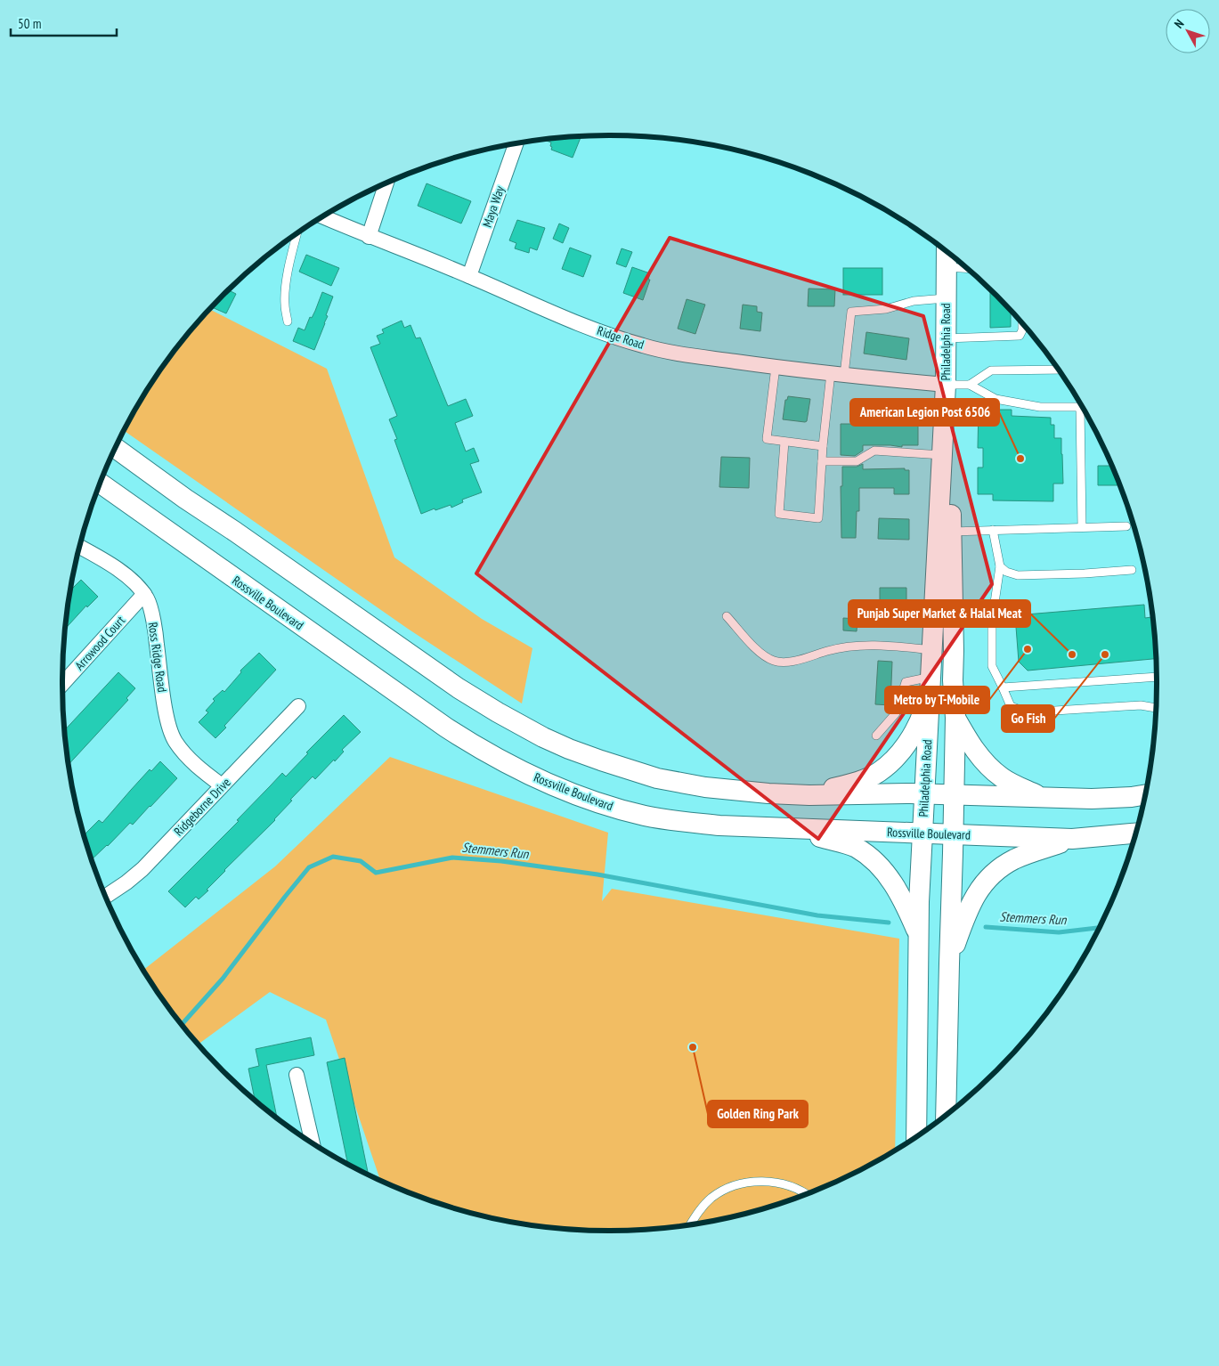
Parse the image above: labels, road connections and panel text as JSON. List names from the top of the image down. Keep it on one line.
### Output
{"streets":{"main road":["Philadelphia Road","Rossville Boulevard"],"street":["Maya Way","Ridge Road","Arrowood Court","Ross Ridge Road","Ridgeborne Drive"]},"crossings":[["Maya Way","Ridge Road"],["Ridge Road","Philadelphia Road"],["Philadelphia Road","Rossville Boulevard"],["Arrowood Court","Ross Ridge Road"],["Ross Ridge Road","Ridgeborne Drive"]],"water":["Stemmers Run"],"places":["American Legion Post 6506","Metro by T-Mobile","Punjab Super Market & Halal Meat","Go Fish","Golden Ring Park"],"scale_bar":"50 m","north":"top left"}
